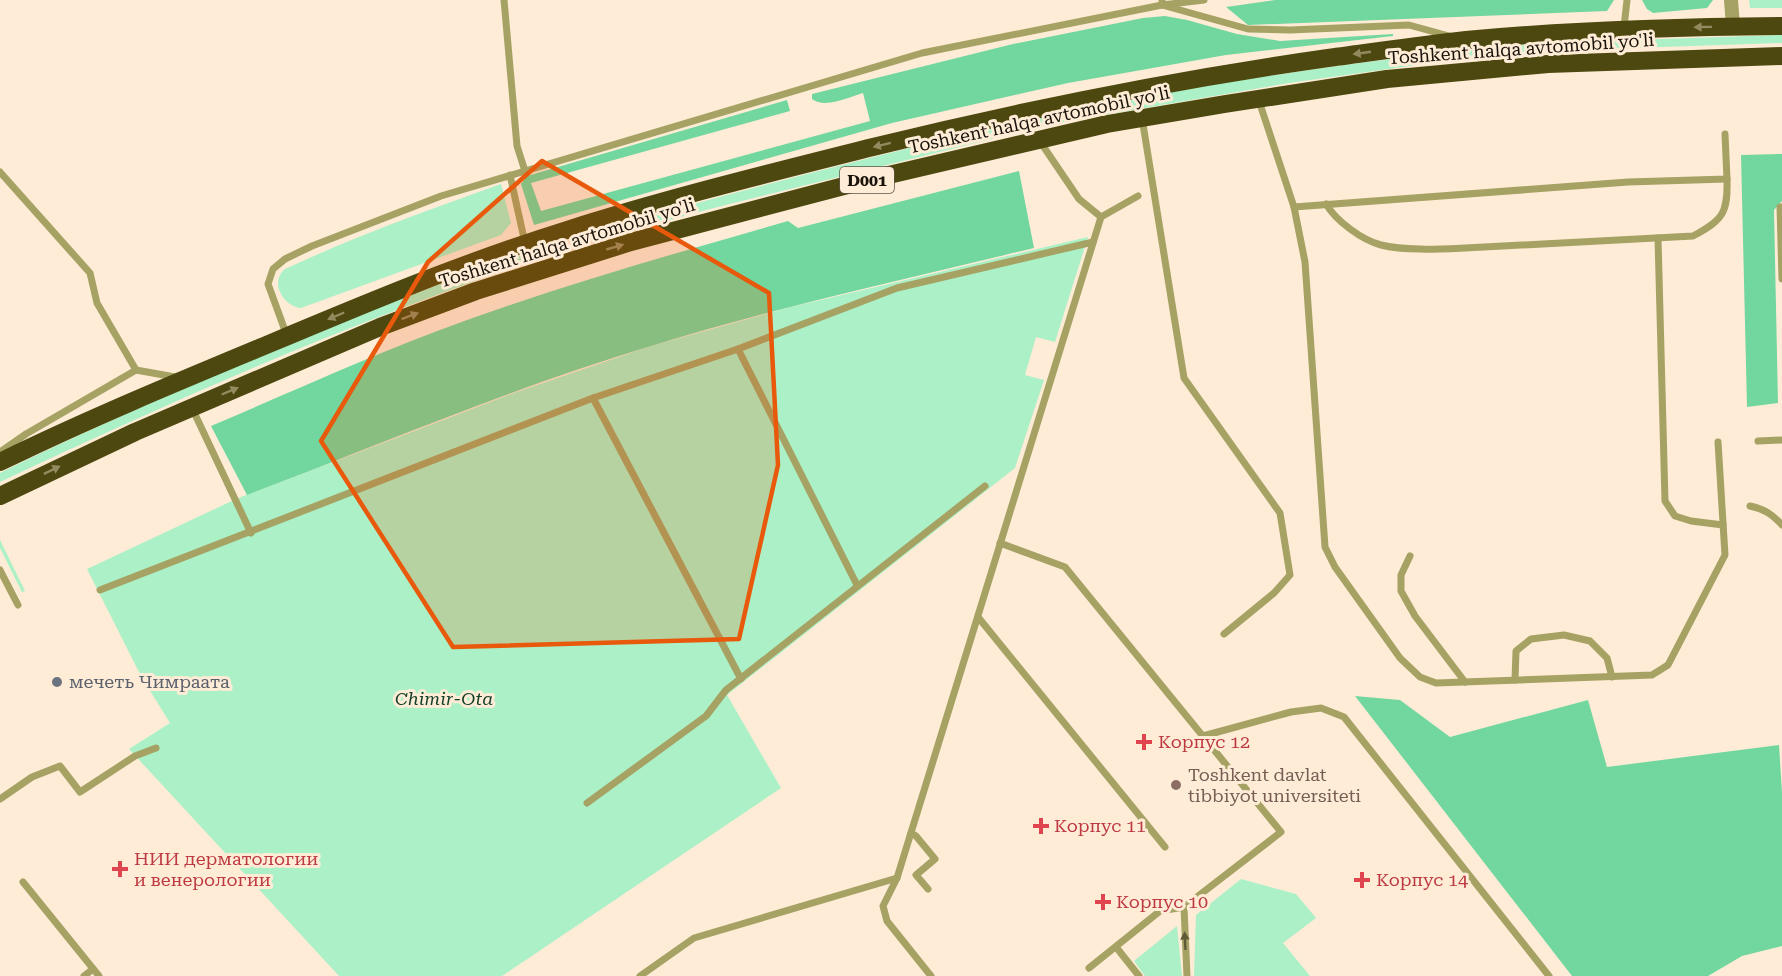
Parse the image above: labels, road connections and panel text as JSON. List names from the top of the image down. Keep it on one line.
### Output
{"streets":{"highway":["Toshkent halqa avtomobil yo'li","D001"]},"parks":["Chimir-Ota"],"places":{"other":["мечеть Чимраата","Toshkent davlat tibbiyot universiteti"],"health":["Корпус 12","Корпус 11","НИИ дерматологии и венерологии","Корпус 14","Корпус 10"]}}
